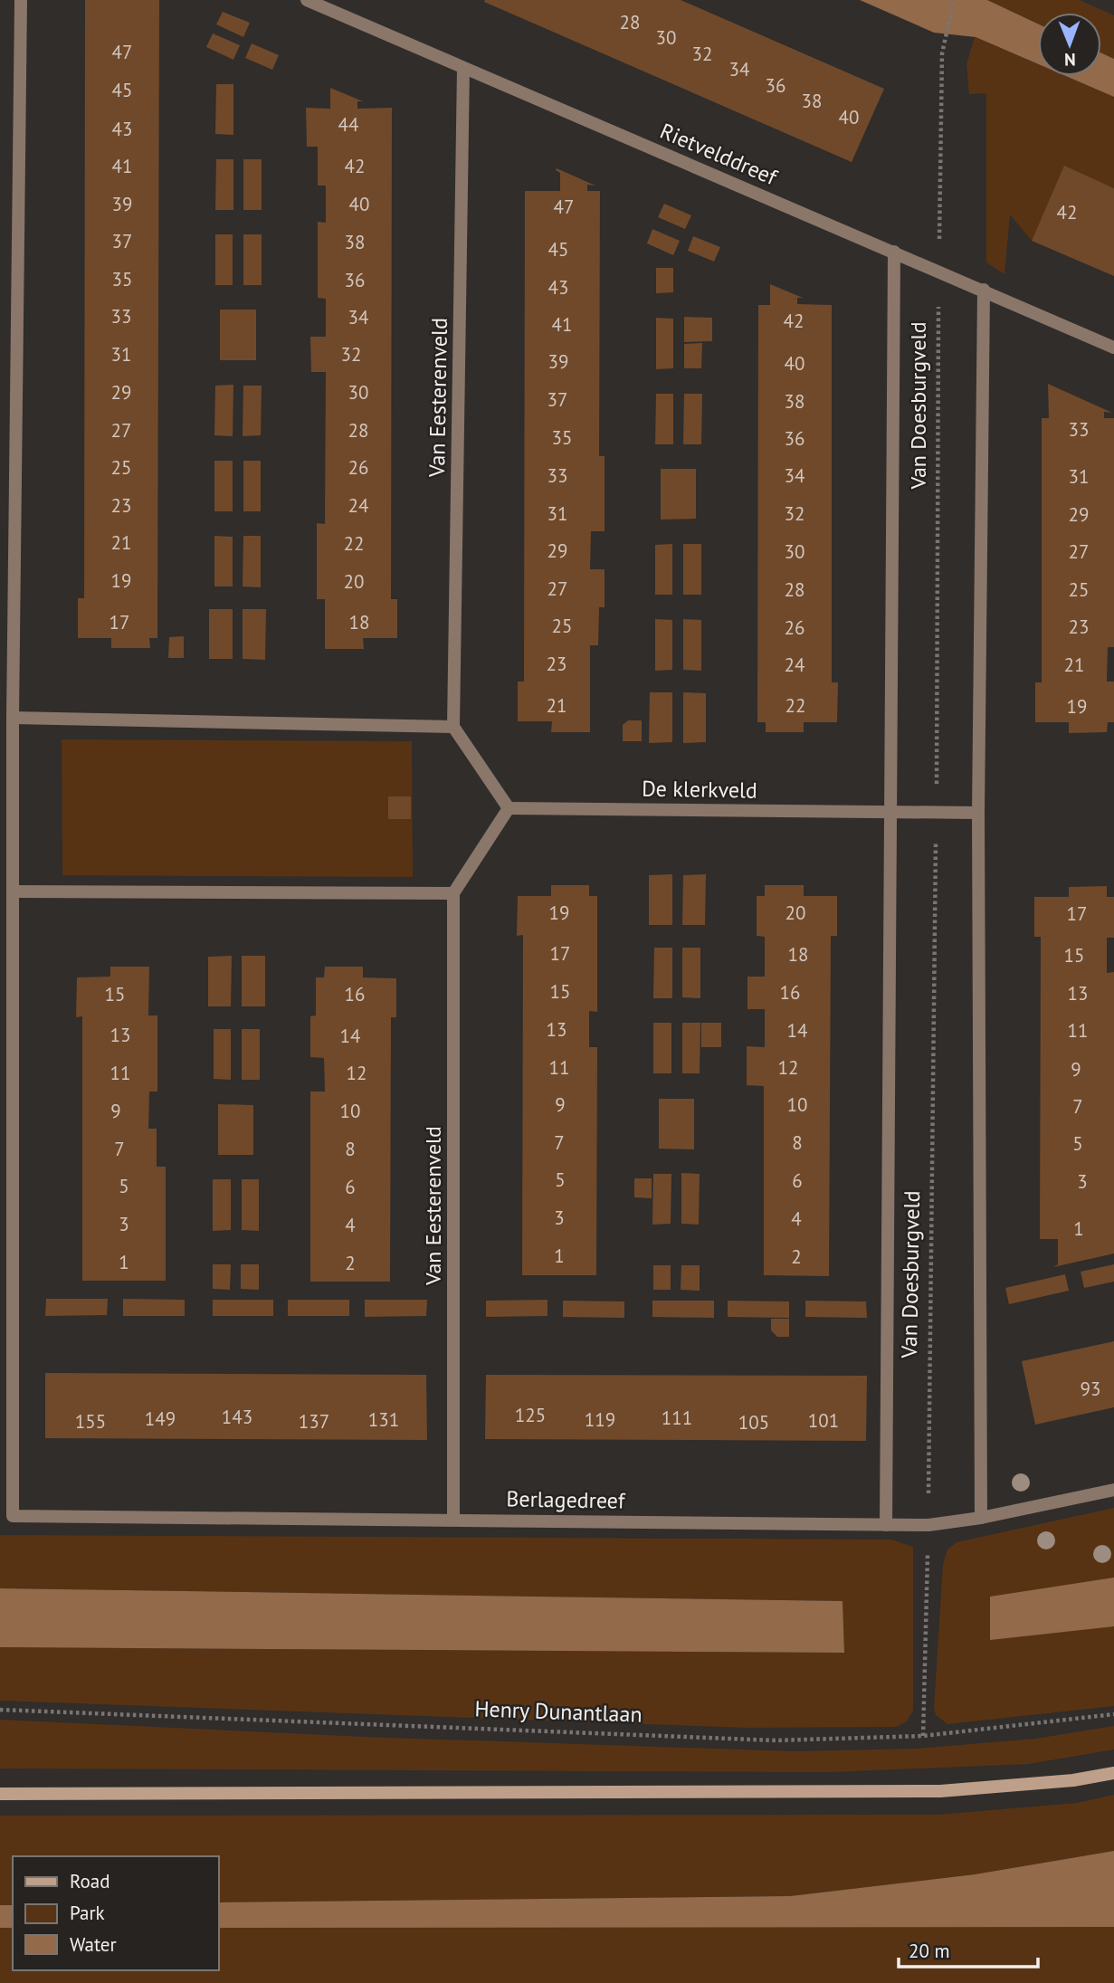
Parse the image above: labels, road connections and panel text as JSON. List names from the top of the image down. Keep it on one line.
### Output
{"streets":{"street":["Rietvelddreef","Van Eesterenveld","Van Doesburgveld","De klerkveld","Berlagedreef"],"path":["Henry Dunantlaan"]},"crossings":[["Rietvelddreef","Van Eesterenveld"],["Rietvelddreef","Van Doesburgveld"],["Van Eesterenveld","Berlagedreef"],["Van Doesburgveld","De klerkveld"],["Van Doesburgveld","Berlagedreef"],["Van Doesburgveld","Henry Dunantlaan"]],"house_numbers":["28","30","47","32","34","36","45","38","40","44","43","41","42","39","40","47","42","37","38","45","35","36","43","33","34","42","41","31","32","39","40","29","30","37","38","33","27","28","35","36","25","26","33","34","31","23","24","31","32","29","21","22","29","30","27","19","20","27","28","25","17","18","25","23","26","23","24","21","21","22","19","19","20","17","17","18","15","15","16","13","15","16","13","14","11","13","14","11","12","9","11","12","9","10","7","9","10","7","8","5","7","8","5","6","3","5","6","3","4","3","4","1","1","2","1","2","93","125","143","111","149","131","119","101","155","137","105"],"legend":["Road","Park","Water"],"scale_bar":"20 m","north":"bottom"}
